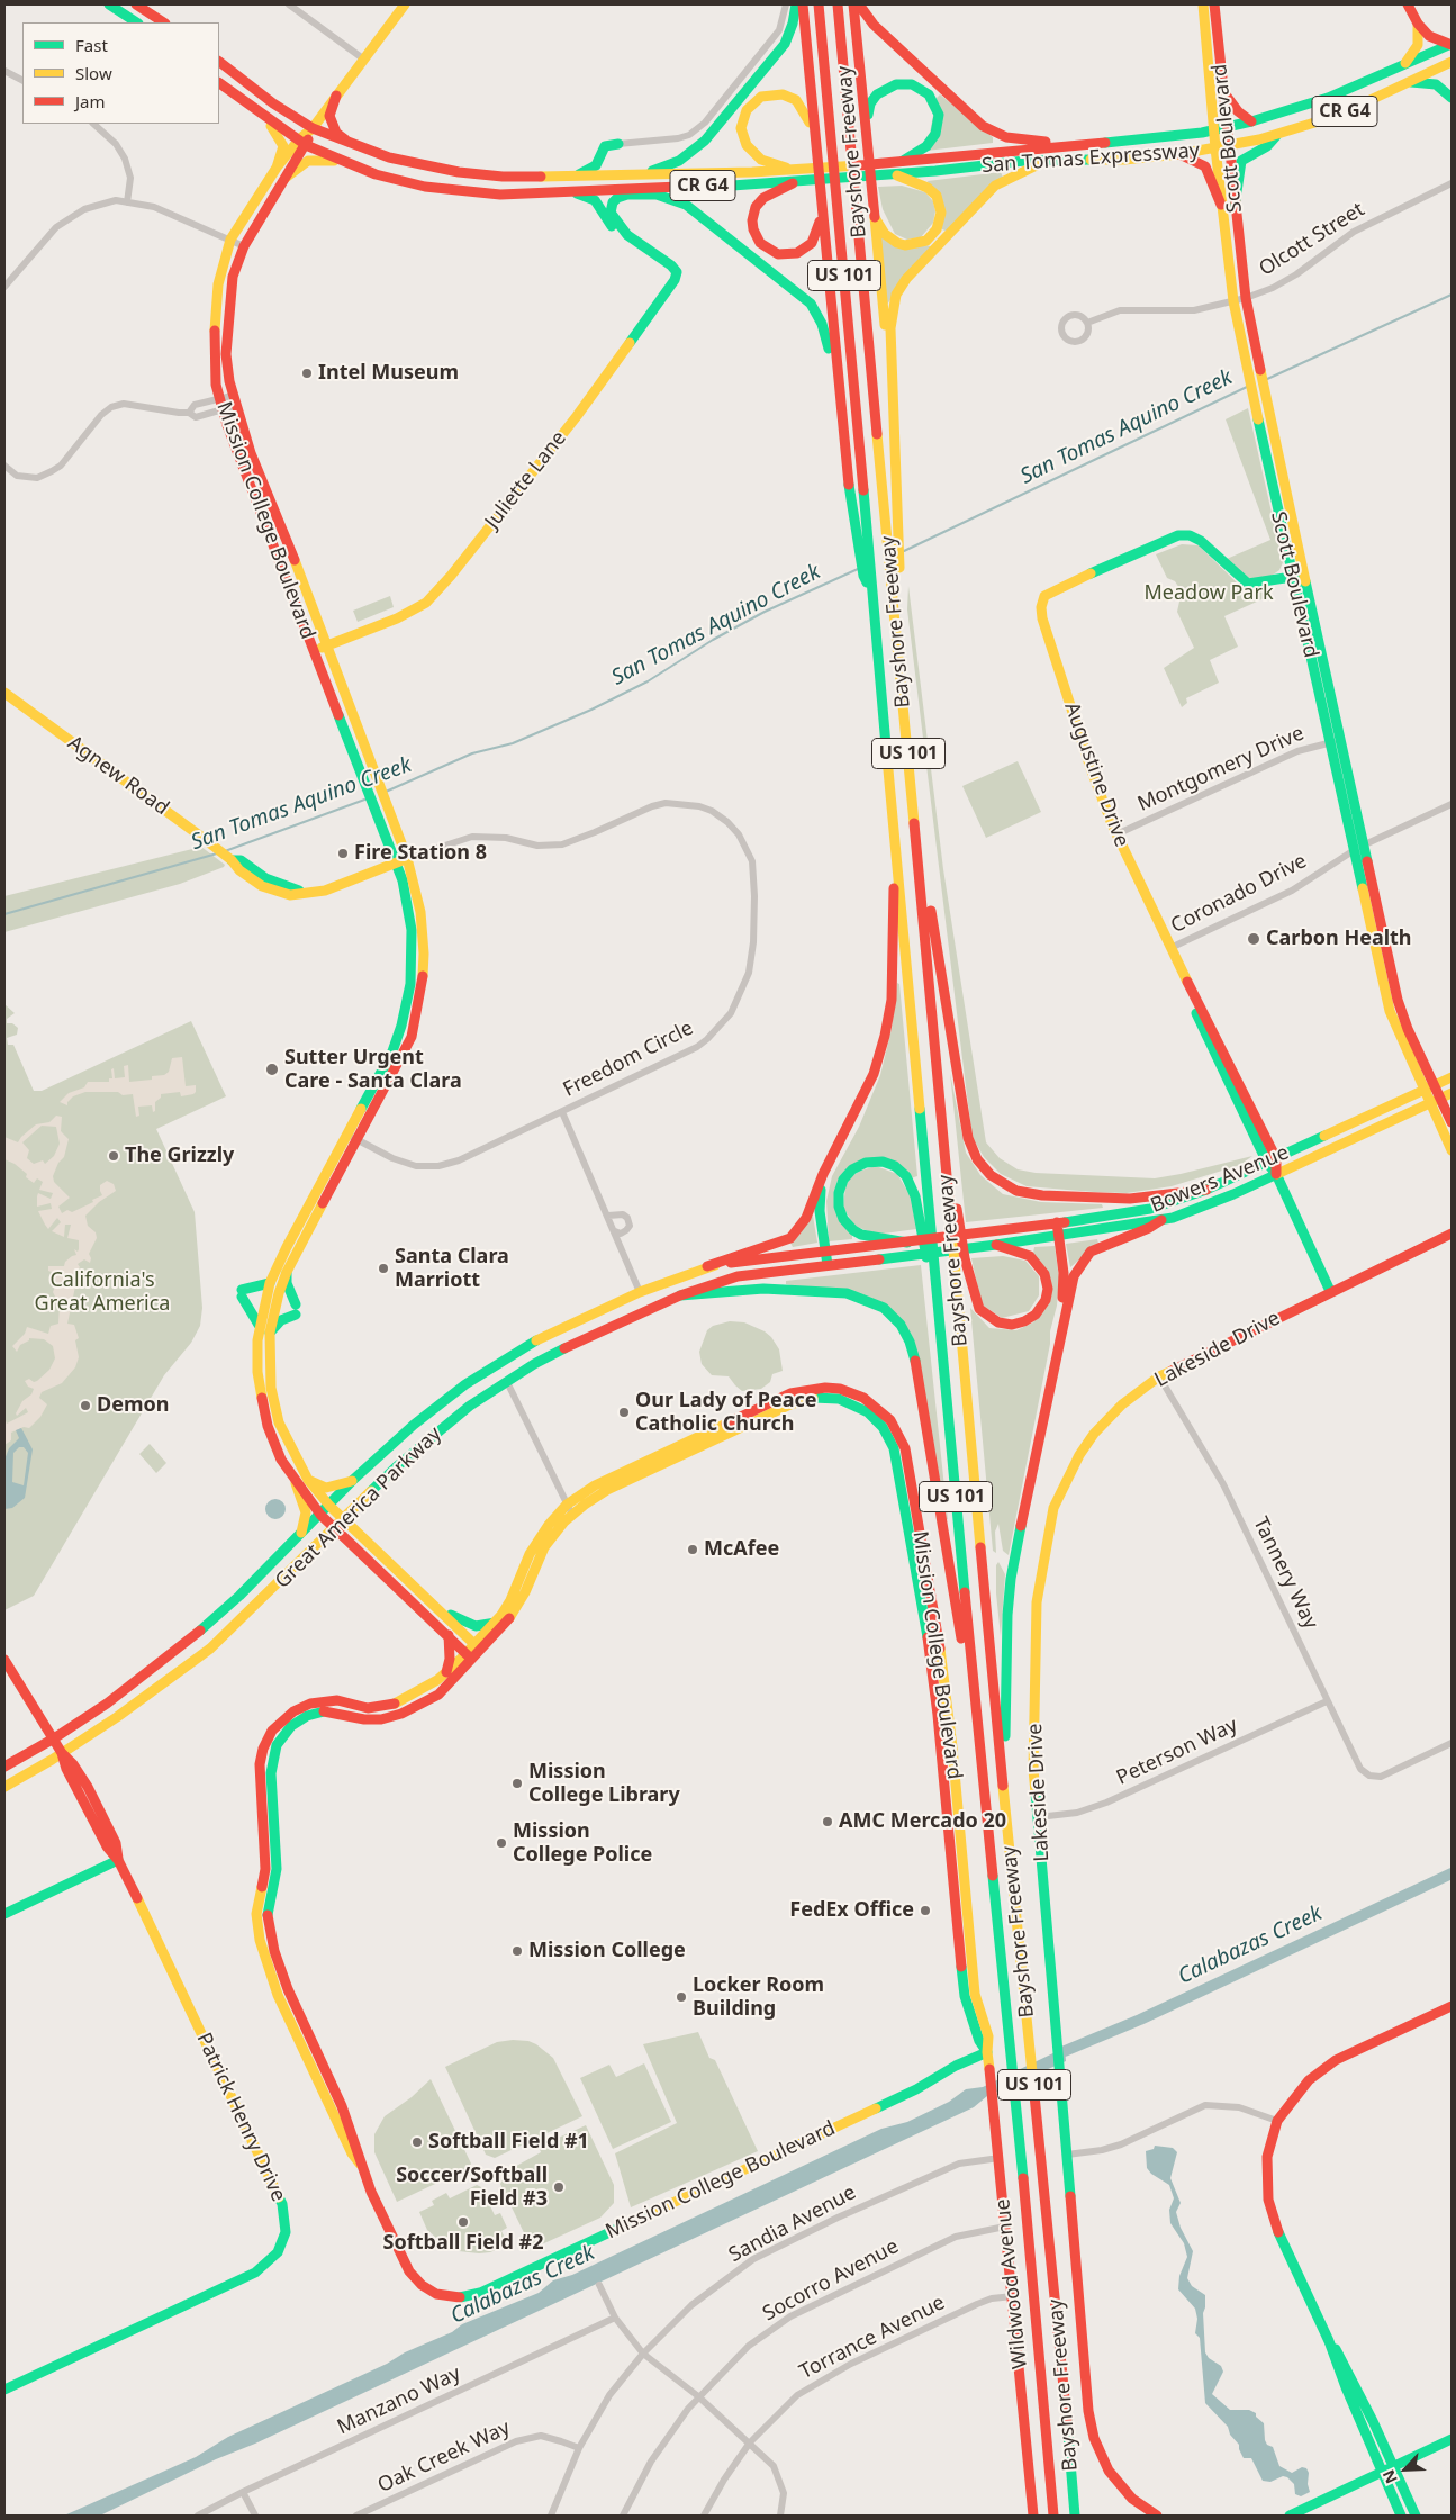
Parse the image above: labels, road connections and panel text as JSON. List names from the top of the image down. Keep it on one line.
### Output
{"streets":{"main road":["CR G4","Scott Boulevard","Bayshore Freeway","San Tomas Expressway","US 101","Juliette Lane","Mission College Boulevard","Augustine Drive","Agnew Road","Bowers Avenue","Lakeside Drive","Great America Parkway","Patrick Henry Drive","Wildwood Avenue"],"street":["Olcott Street","Montgomery Drive","Coronado Drive","Freedom Circle","Tannery Way","Peterson Way","Sandia Avenue","Socorro Avenue","Torrance Avenue","Manzano Way","Oak Creek Way"]},"crossings":[["CR G4","San Tomas Expressway"],["CR G4","Mission College Boulevard"],["Scott Boulevard","San Tomas Expressway"],["Scott Boulevard","Olcott Street"],["Scott Boulevard","Montgomery Drive"],["Scott Boulevard","Augustine Drive"],["Scott Boulevard","Coronado Drive"],["Scott Boulevard","Bowers Avenue"],["Juliette Lane","Mission College Boulevard"],["Mission College Boulevard","Agnew Road"],["Mission College Boulevard","Freedom Circle"],["Mission College Boulevard","Great America Parkway"],["Mission College Boulevard","Wildwood Avenue"],["Montgomery Drive","Augustine Drive"],["Augustine Drive","Coronado Drive"],["Augustine Drive","Bowers Avenue"],["Augustine Drive","Lakeside Drive"],["Agnew Road","Freedom Circle"],["Bowers Avenue","Great America Parkway"],["Lakeside Drive","Tannery Way"],["Lakeside Drive","Peterson Way"],["Great America Parkway","Patrick Henry Drive"],["Tannery Way","Peterson Way"],["Sandia Avenue","Wildwood Avenue"],["Sandia Avenue","Oak Creek Way"],["Socorro Avenue","Wildwood Avenue"],["Wildwood Avenue","Torrance Avenue"]],"water":["San Tomas Aquino Creek","Calabazas Creek"],"parks":["Meadow Park","California's Great America"],"places":["Intel Museum","Fire Station 8","Carbon Health","Sutter Urgent Care - Santa Clara","The Grizzly","Santa Clara Marriott","Demon","Our Lady of Peace Catholic Church","McAfee","Mission College Library","AMC Mercado 20","Mission College Police","FedEx Office","Mission College","Locker Room Building","Softball Field #1","Soccer/Softball Field #3","Softball Field #2"],"legend":["Fast","Slow","Jam"],"north":"bottom left"}
